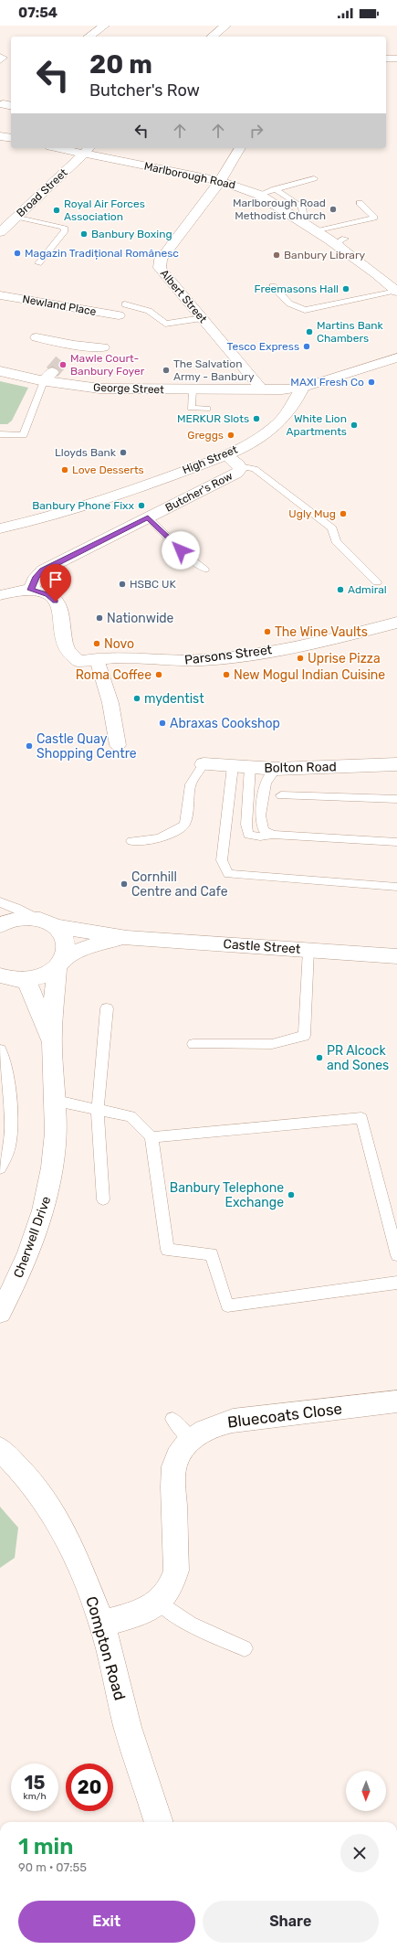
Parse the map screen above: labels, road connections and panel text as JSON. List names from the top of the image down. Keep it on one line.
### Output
{"streets":{"street":["Marlborough Road","Broad Street","Albert Street","Newland Place","George Street","High Street","Butcher's Row","Parsons Street","Bolton Road","Castle Street","Cherwell Drive","Bluecoats Close","Compton Road"]},"crossings":[["Marlborough Road","Broad Street"],["Marlborough Road","Albert Street"],["Albert Street","George Street"],["George Street","High Street"],["High Street","Butcher's Row"],["Butcher's Row","Parsons Street"],["Castle Street","Cherwell Drive"],["Bluecoats Close","Compton Road"]],"places":["Marlborough Road Methodist Church","Royal Air Forces Association","Banbury Boxing","Magazin Tradițional Românesc","Banbury Library","Freemasons Hall","Martins Bank Chambers","Tesco Express","Mawle Court- Banbury Foyer","The Salvation Army - Banbury","MAXI Fresh Co","MERKUR Slots","White Lion Apartments","Greggs","Lloyds Bank","Love Desserts","Banbury Phone Fixx","Ugly Mug","HSBC UK","Admiral","Nationwide","The Wine Vaults","Novo","Uprise Pizza","Roma Coffee","New Mogul Indian Cuisine","mydentist","Abraxas Cookshop","Castle Quay Shopping Centre","Cornhill Centre and Cafe","PR Alcock and Sones","Banbury Telephone Exchange"],"north":"bottom","page":{"status":"07:54","turn":["20 m","Butcher's Row"],"speed":"15 km/h","limit":"20","heading":["1 min","90 m · 07:55"],"buttons":["Exit","Share"]}}
